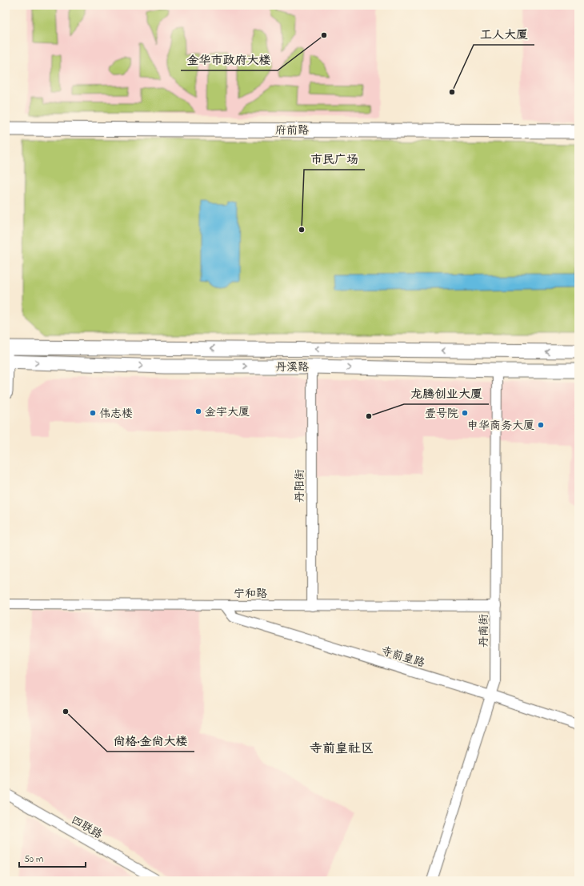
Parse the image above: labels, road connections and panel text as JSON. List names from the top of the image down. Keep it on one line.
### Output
{"streets":{"main road":["府前路","丹溪路"],"street":["丹阳街","宁和路","丹南街","寺前皇路","四联路"]},"crossings":[["丹溪路","丹阳街"],["丹溪路","丹南街"],["丹阳街","宁和路"],["宁和路","丹南街"],["宁和路","寺前皇路"],["丹南街","寺前皇路"]],"districts":["寺前皇社区"],"places":["金华市政府大楼","工人大厦","市民广场","金宇大厦","伟志楼","壹号院","龙腾创业大厦","申华商务大厦","尚格·金尚大楼"],"scale_bar":"50 m"}
